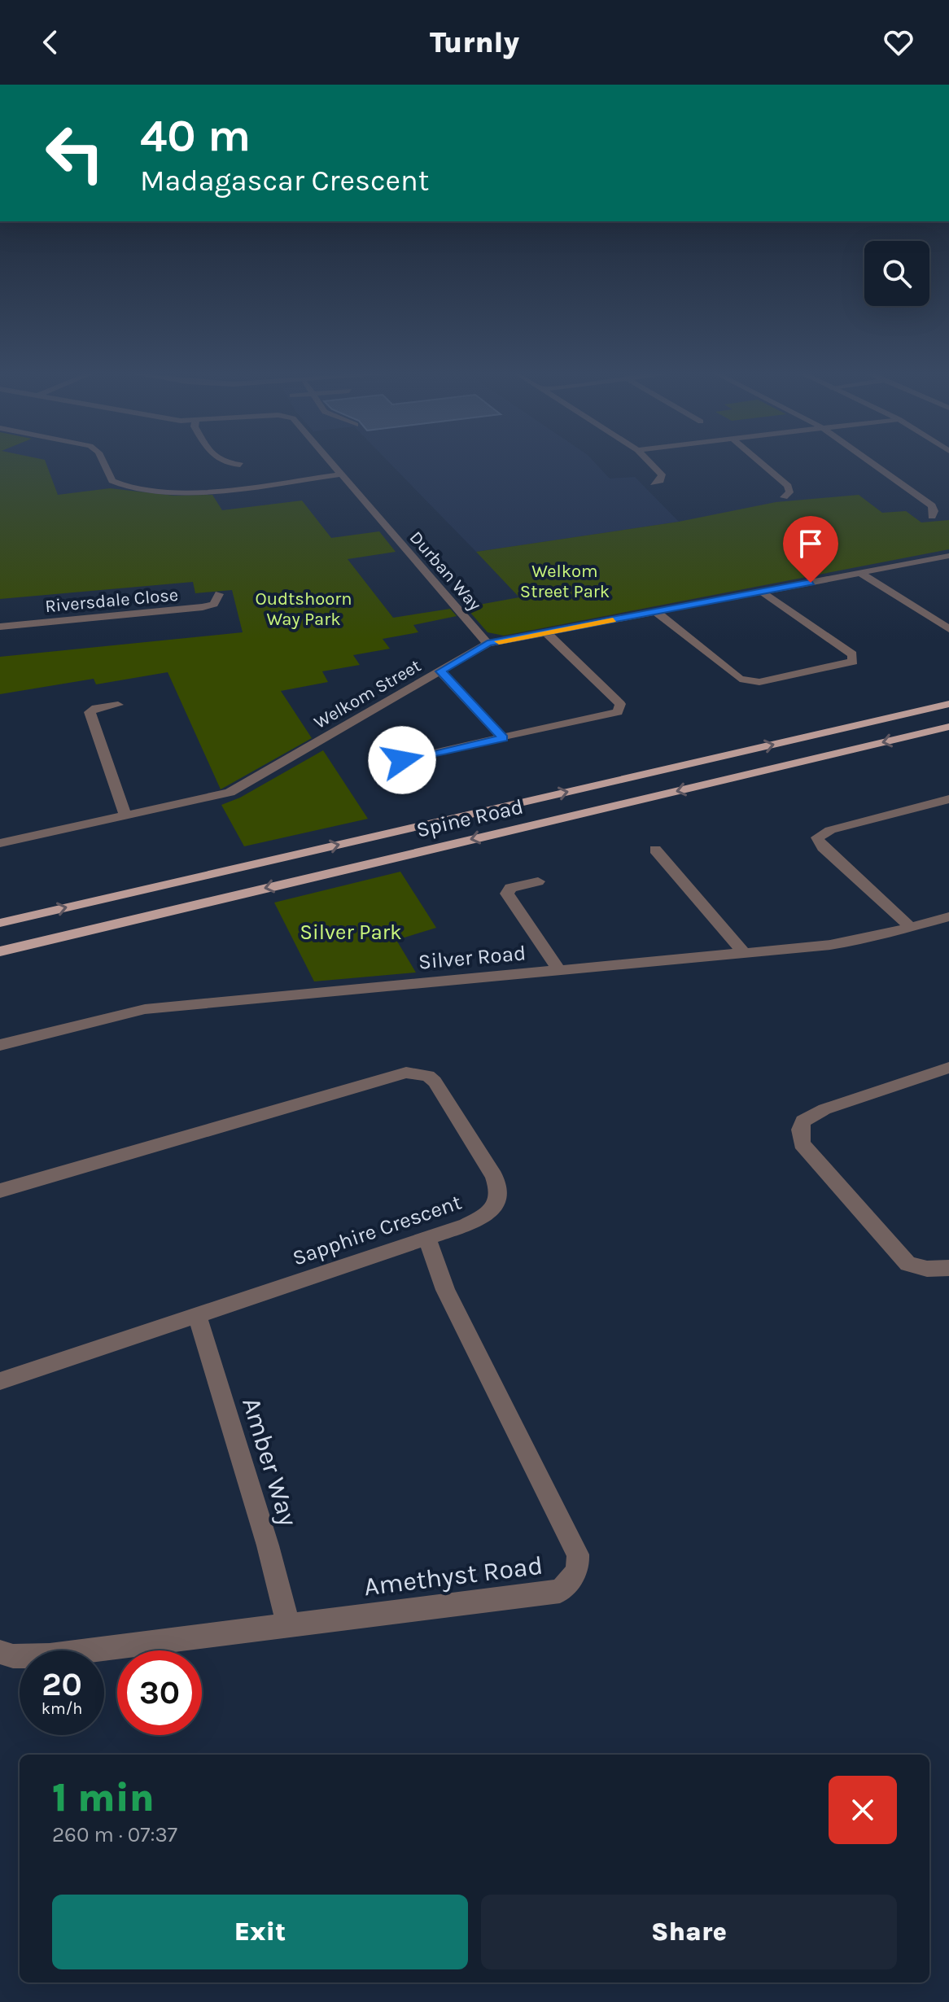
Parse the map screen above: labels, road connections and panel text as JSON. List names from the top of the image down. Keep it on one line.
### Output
{"streets":{"main road":["Spine Road"],"street":["Durban Way","Riversdale Close","Welkom Street","Silver Road","Sapphire Crescent","Amber Way","Amethyst Road"]},"crossings":[["Durban Way","Welkom Street"],["Sapphire Crescent","Amber Way"],["Sapphire Crescent","Amethyst Road"],["Amber Way","Amethyst Road"]],"parks":["Welkom Street Park","Oudtshoorn Way Park","Silver Park"],"page":{"header":"Turnly","turn":["40 m","Madagascar Crescent"],"speed":"20 km/h","limit":"30","heading":["1 min","260 m · 07:37"],"buttons":["Exit","Share"]}}
